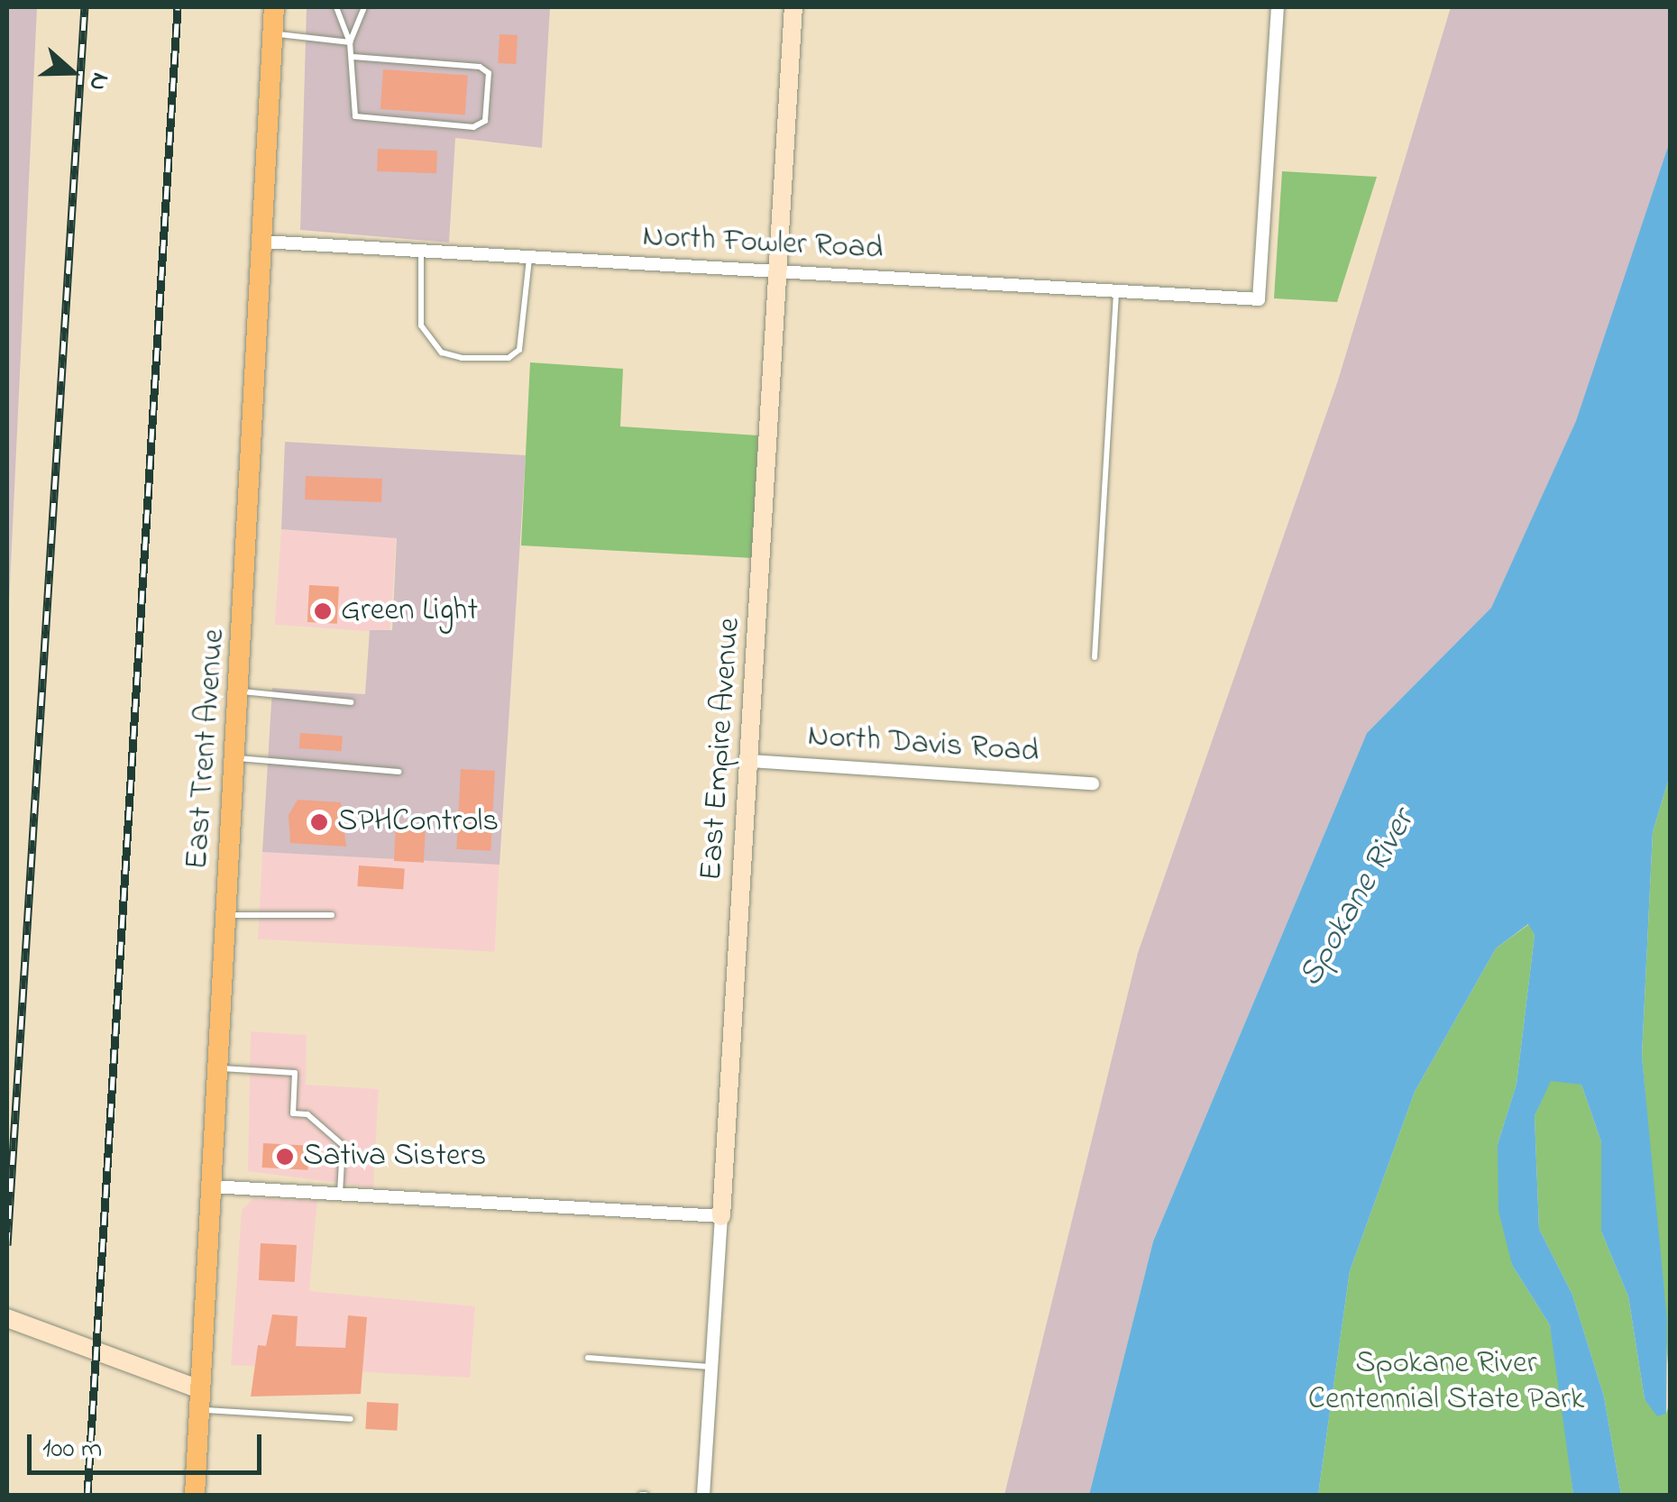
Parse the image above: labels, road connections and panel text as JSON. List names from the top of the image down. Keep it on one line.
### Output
{"streets":{"main road":["East Trent Avenue"],"street":["North Fowler Road","North Davis Road","East Empire Avenue"]},"crossings":[["North Fowler Road","East Trent Avenue"],["North Fowler Road","East Empire Avenue"],["North Davis Road","East Empire Avenue"]],"water":["Spokane River"],"parks":["Spokane River Centennial State Park"],"places":["Green Light","SPHControls","Sativa Sisters"],"scale_bar":"100 m","north":"right"}
